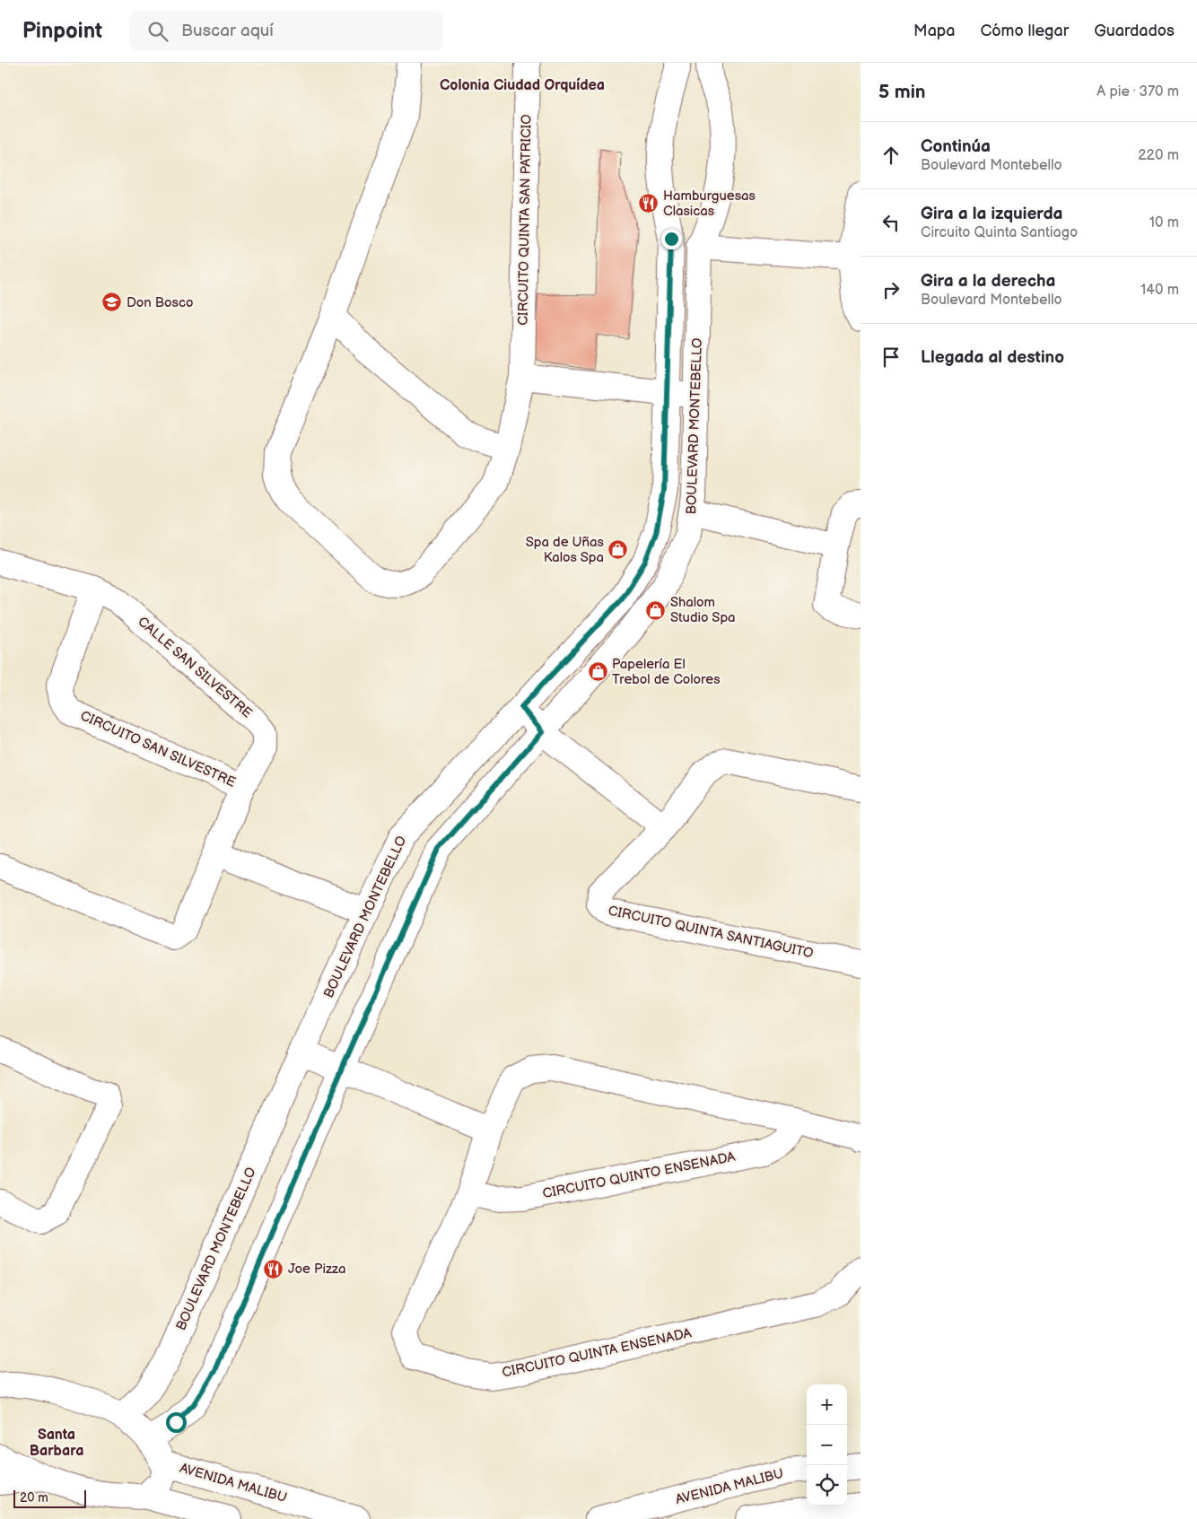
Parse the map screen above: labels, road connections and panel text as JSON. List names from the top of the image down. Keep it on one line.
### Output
{"streets":{"street":["CIRCUITO QUINTA SAN PATRICIO","BOULEVARD MONTEBELLO","CALLE SAN SILVESTRE","CIRCUITO SAN SILVESTRE","CIRCUITO QUINTA SANTIAGUITO","CIRCUITO QUINTO ENSENADA","CIRCUITO QUINTA ENSENADA","AVENIDA MALIBU"]},"crossings":[["CALLE SAN SILVESTRE","CIRCUITO SAN SILVESTRE"],["CIRCUITO QUINTO ENSENADA","CIRCUITO QUINTA ENSENADA"]],"districts":["Colonia Ciudad Orquídea","Santa Barbara"],"places":{"restaurant":["Hamburguesas Clasicas","Joe Pizza"],"school or university":["Don Bosco"],"shop":["Spa de Uñas Kalos Spa","Shalom Studio Spa","Papelería El Trebol de Colores"]},"scale_bar":"20 m","page":{"header":"Pinpoint","search":"Buscar aquí","nav":["Mapa","Cómo llegar","Guardados"],"heading":["5 min","A pie · 370 m"],"list":[["Continúa","Boulevard Montebello","220 m"],["Gira a la izquierda","Circuito Quinta Santiago","10 m"],["Gira a la derecha","Boulevard Montebello","140 m"],"Llegada al destino"],"map_buttons":["+","−"],"scale":"20 m"}}
